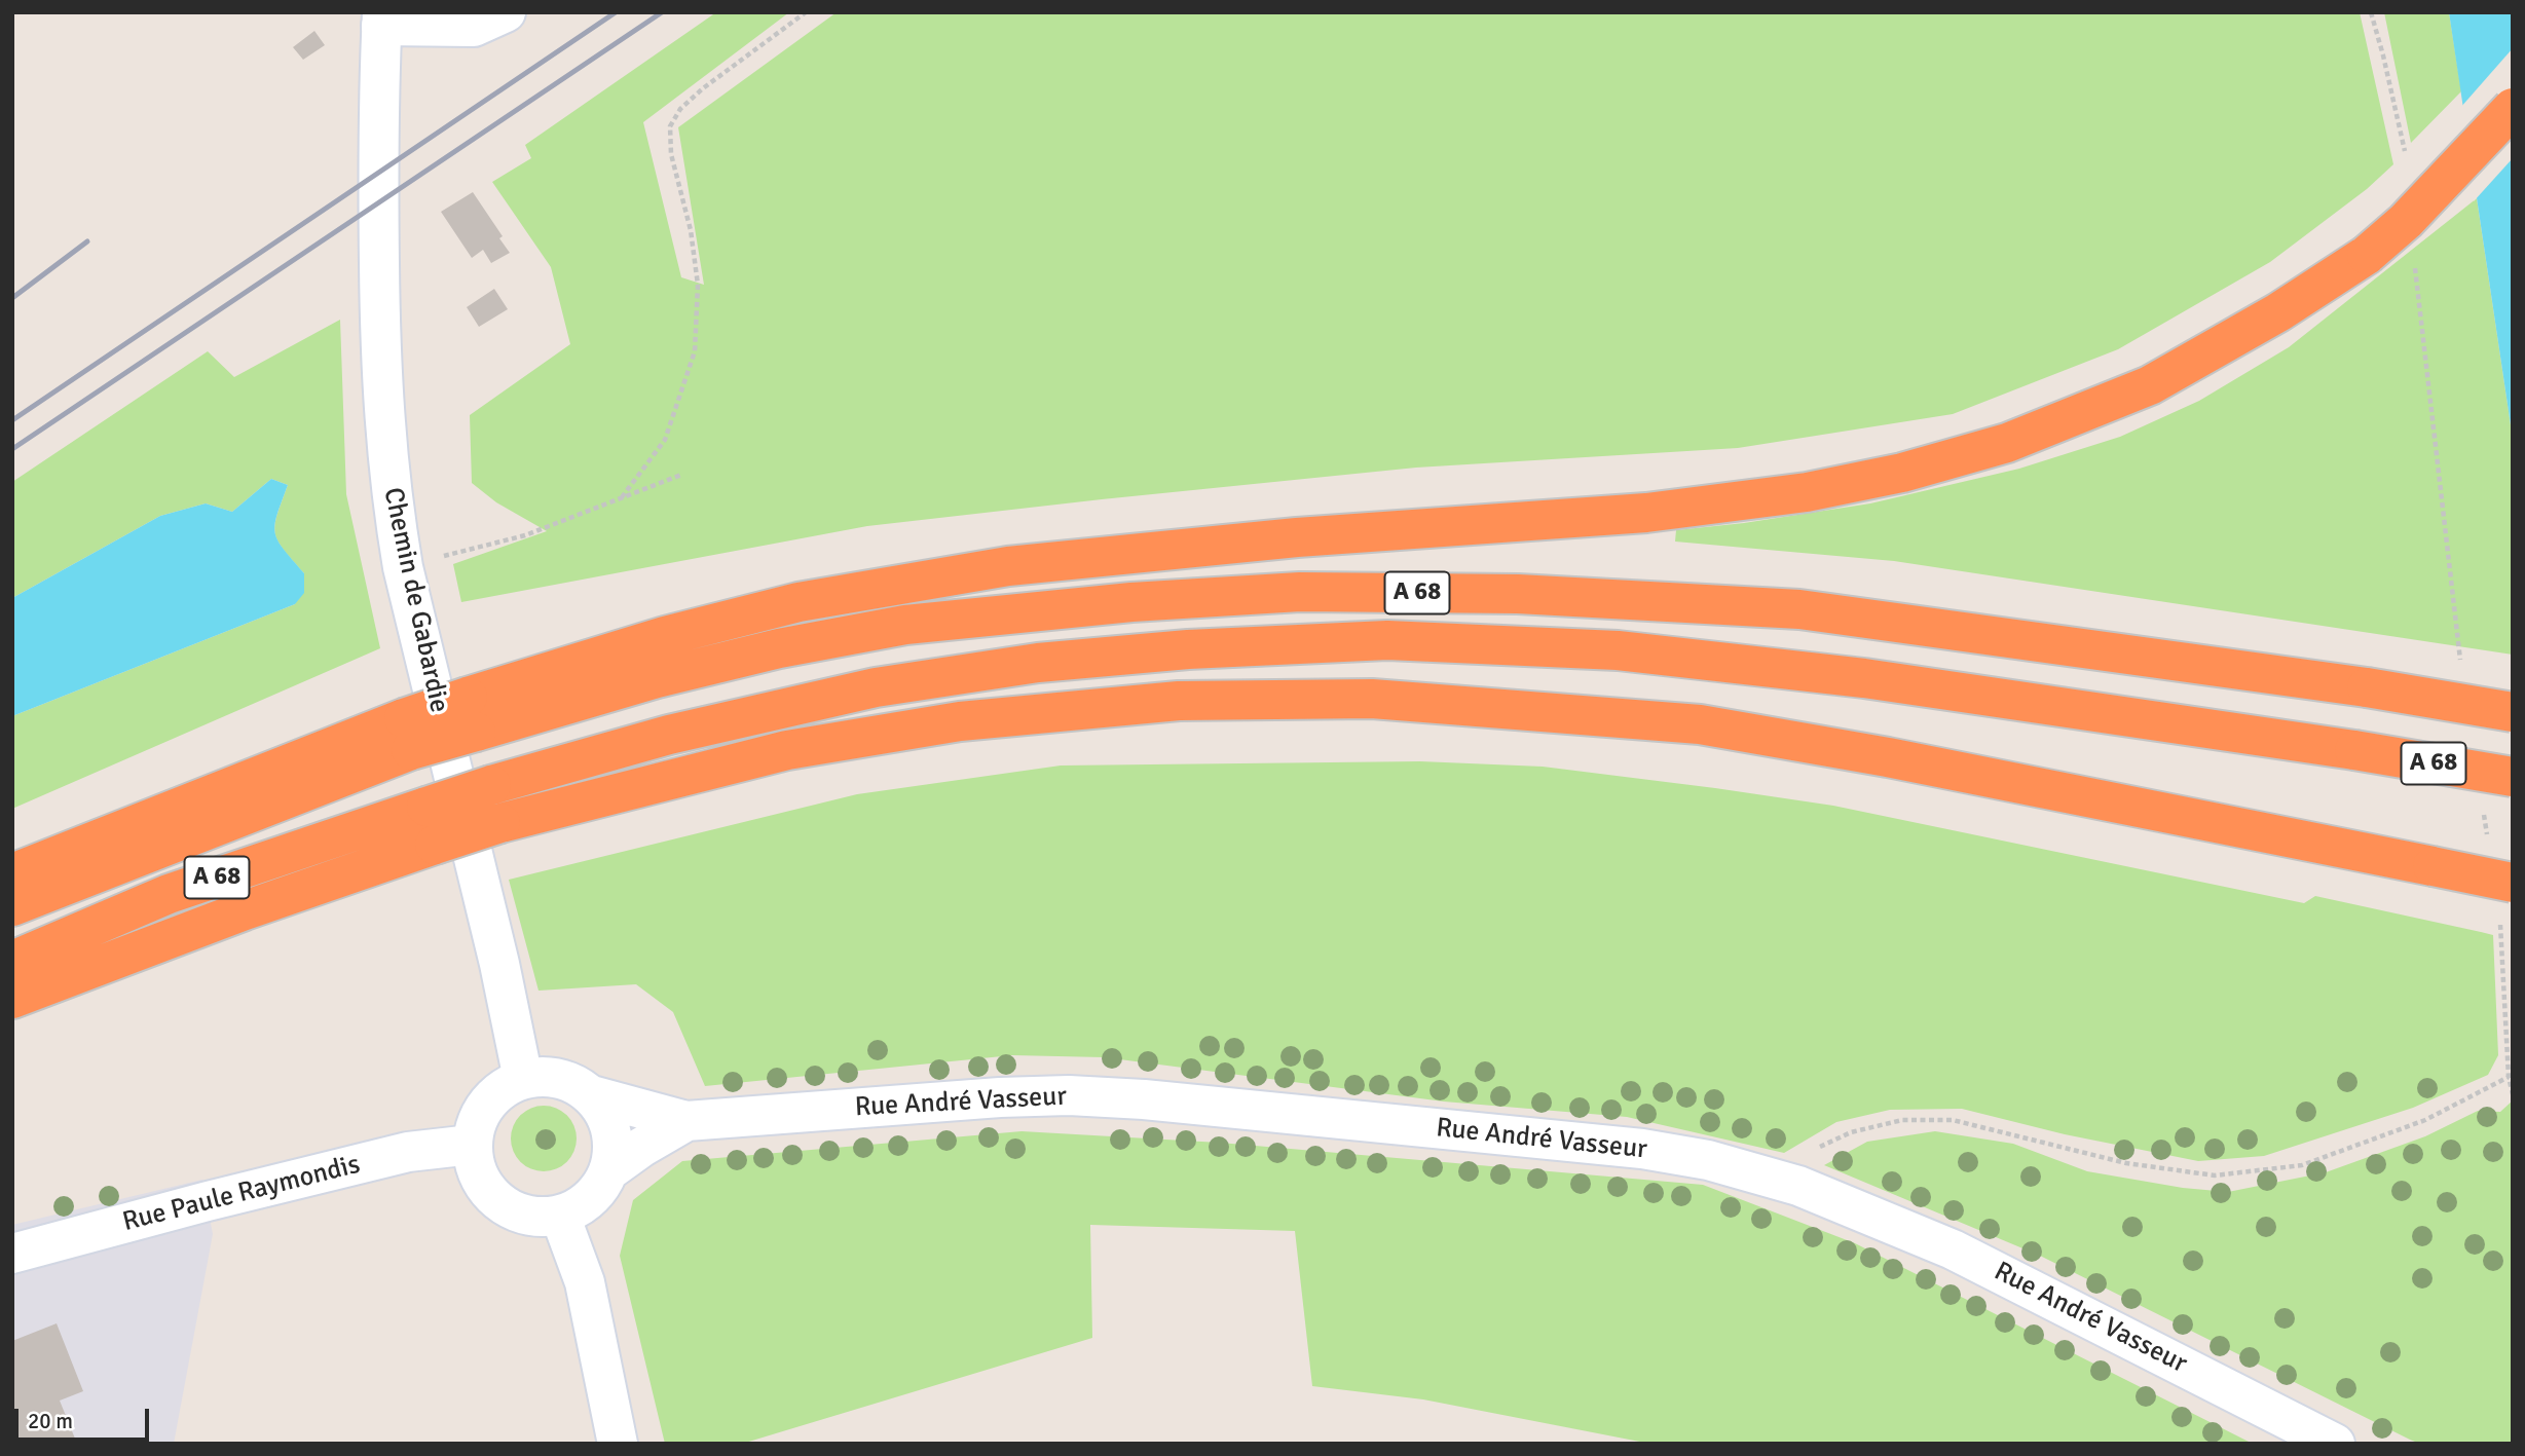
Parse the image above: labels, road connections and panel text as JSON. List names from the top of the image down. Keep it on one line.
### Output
{"streets":{"highway":["A 68"],"street":["Chemin de Gabardie","Rue André Vasseur","Rue Paule Raymondis"]},"crossings":[["Chemin de Gabardie","Rue André Vasseur"],["Chemin de Gabardie","Rue Paule Raymondis"],["Rue André Vasseur","Rue Paule Raymondis"]],"scale_bar":"20 m"}
